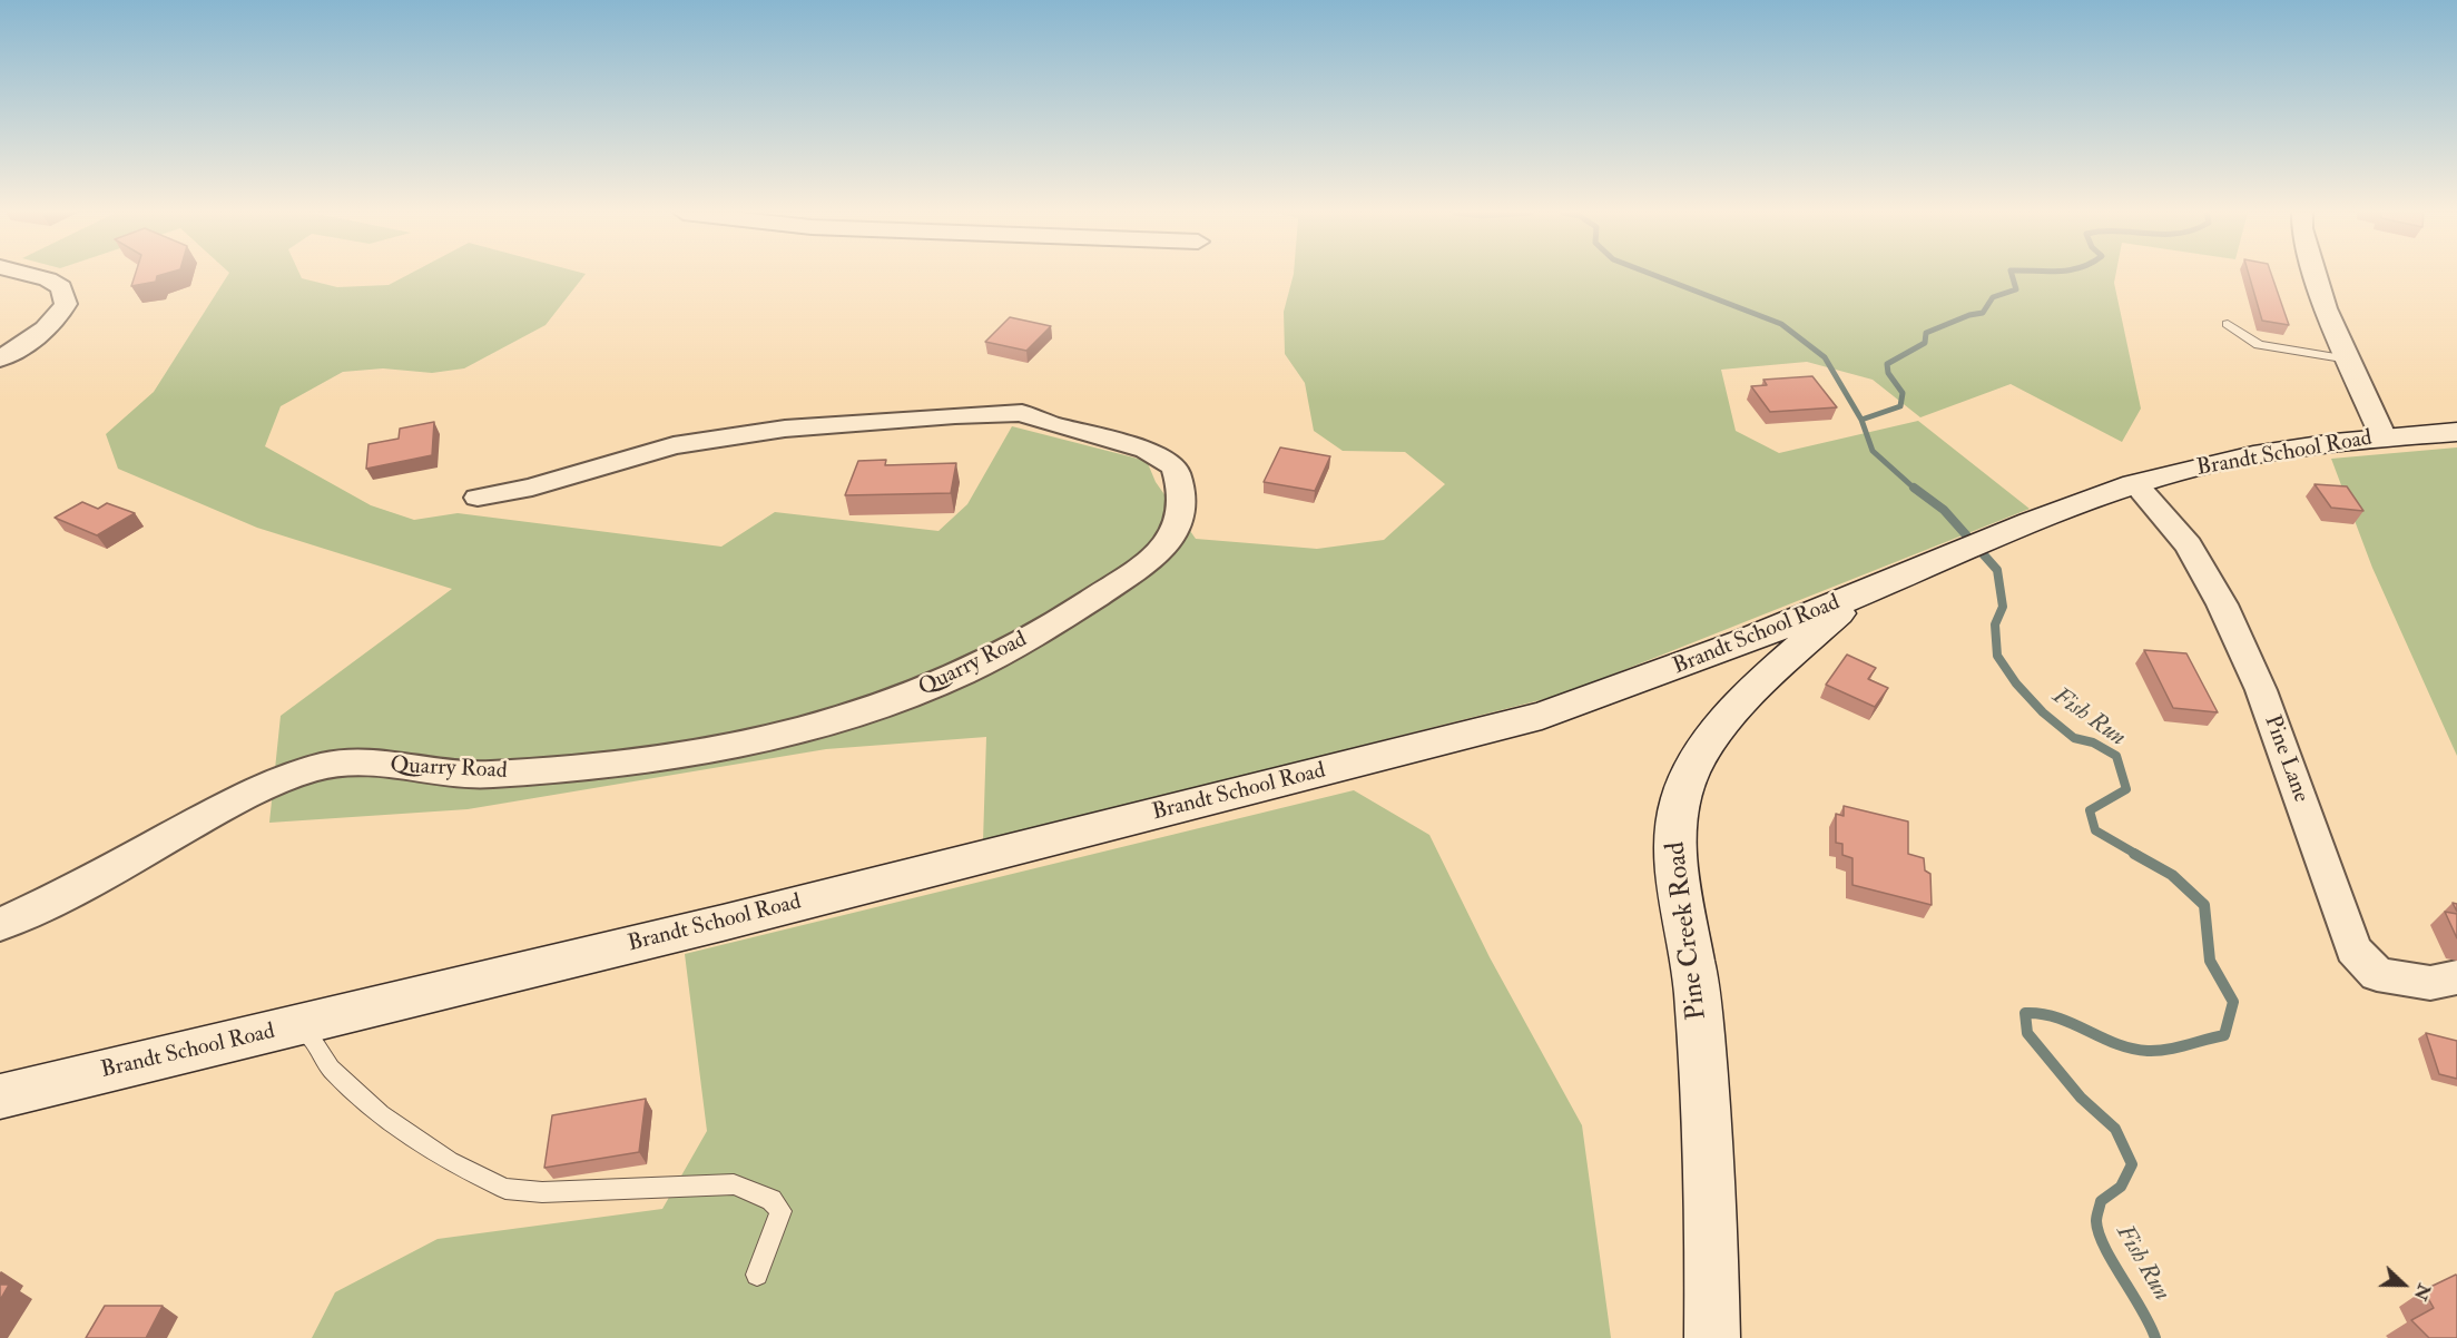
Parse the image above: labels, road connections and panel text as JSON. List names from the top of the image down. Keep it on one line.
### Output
{"streets":{"street":["Brandt School Road","Quarry Road","Pine Lane","Pine Creek Road"]},"crossings":[["Brandt School Road","Pine Lane"],["Brandt School Road","Pine Creek Road"]],"water":["Fish Run"],"north":"right"}
